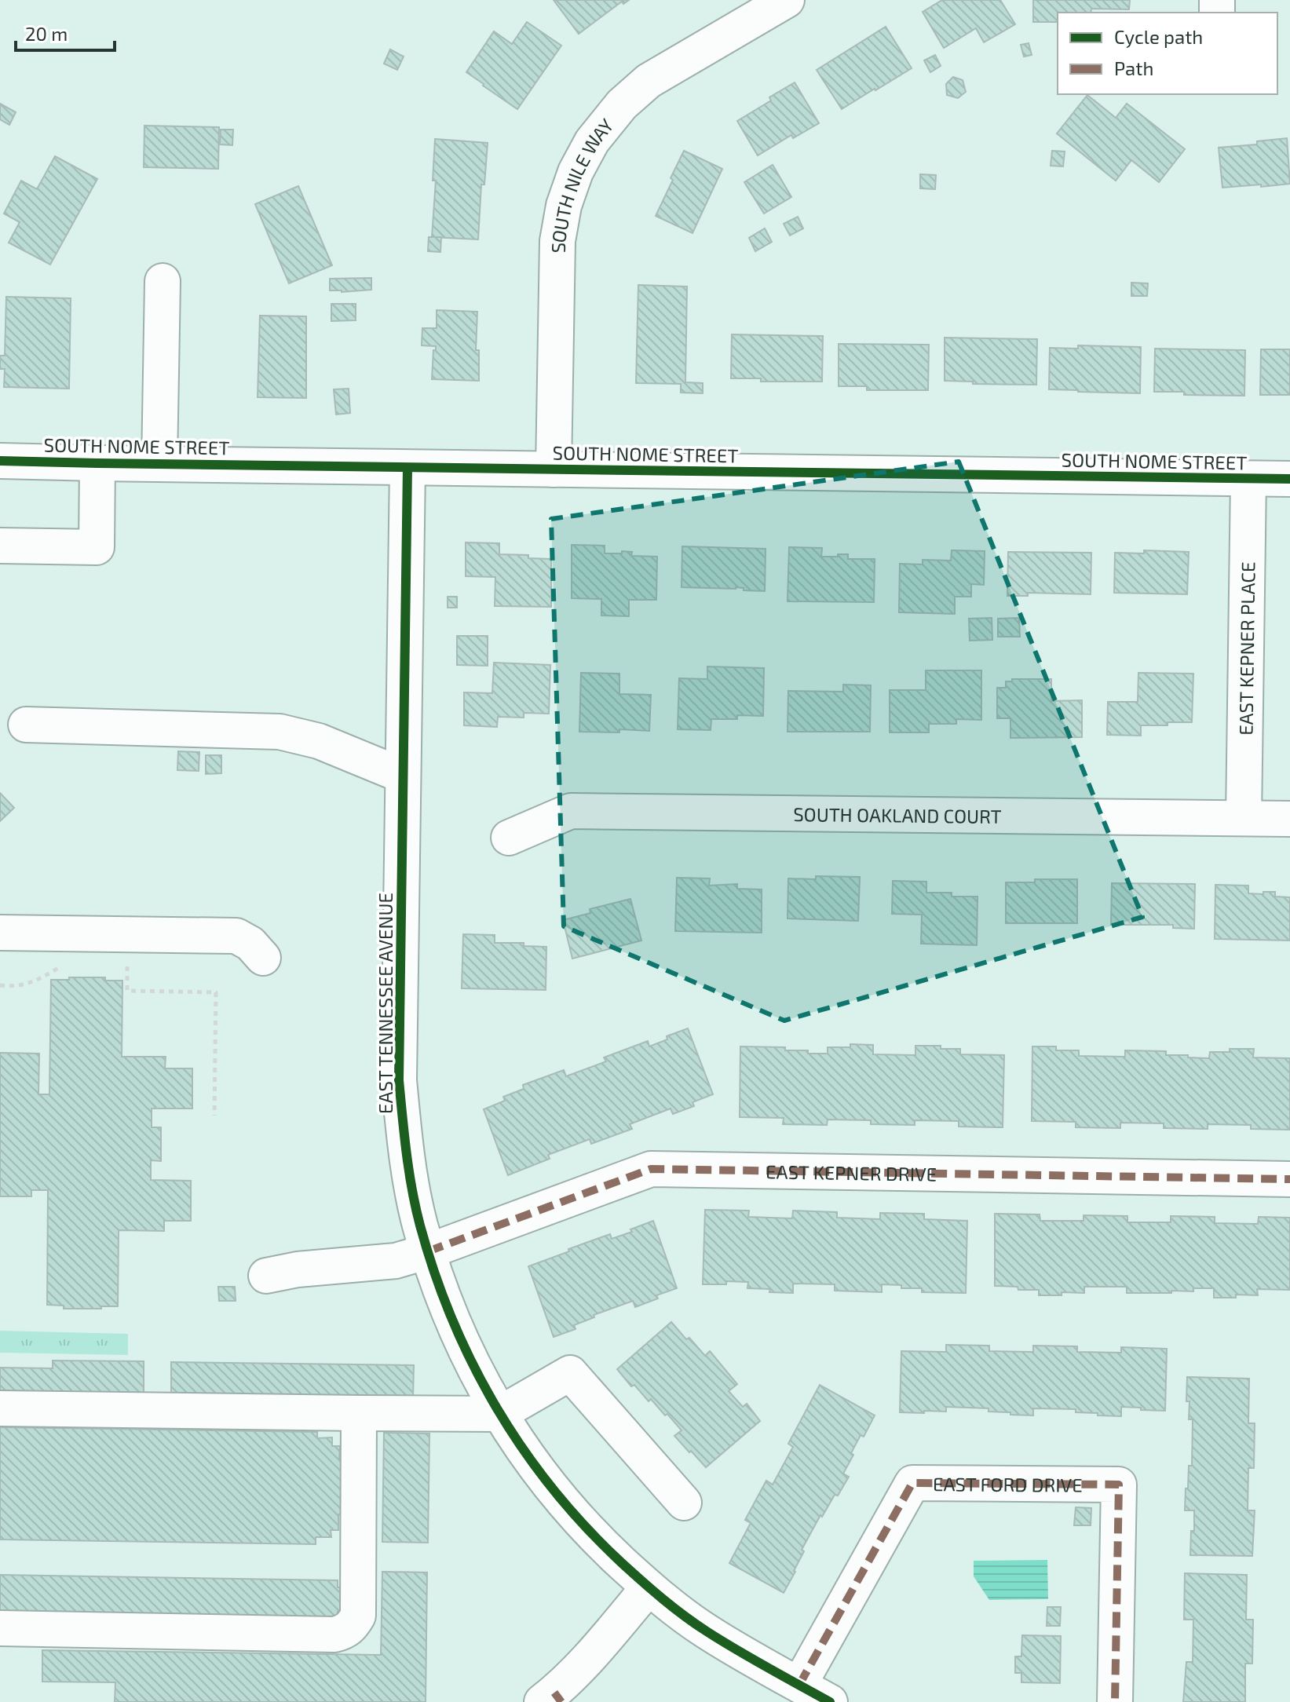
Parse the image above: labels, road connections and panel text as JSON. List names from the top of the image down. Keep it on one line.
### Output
{"streets":{"street":["SOUTH NILE WAY","SOUTH NOME STREET","EAST KEPNER PLACE","SOUTH OAKLAND COURT","EAST TENNESSEE AVENUE","EAST KEPNER DRIVE","EAST FORD DRIVE"]},"crossings":[["SOUTH NILE WAY","SOUTH NOME STREET"],["SOUTH NOME STREET","EAST KEPNER PLACE"],["SOUTH NOME STREET","EAST TENNESSEE AVENUE"],["EAST KEPNER PLACE","SOUTH OAKLAND COURT"],["EAST TENNESSEE AVENUE","EAST KEPNER DRIVE"],["EAST TENNESSEE AVENUE","EAST FORD DRIVE"]],"legend":["Cycle path","Path"],"scale_bar":"20 m"}
